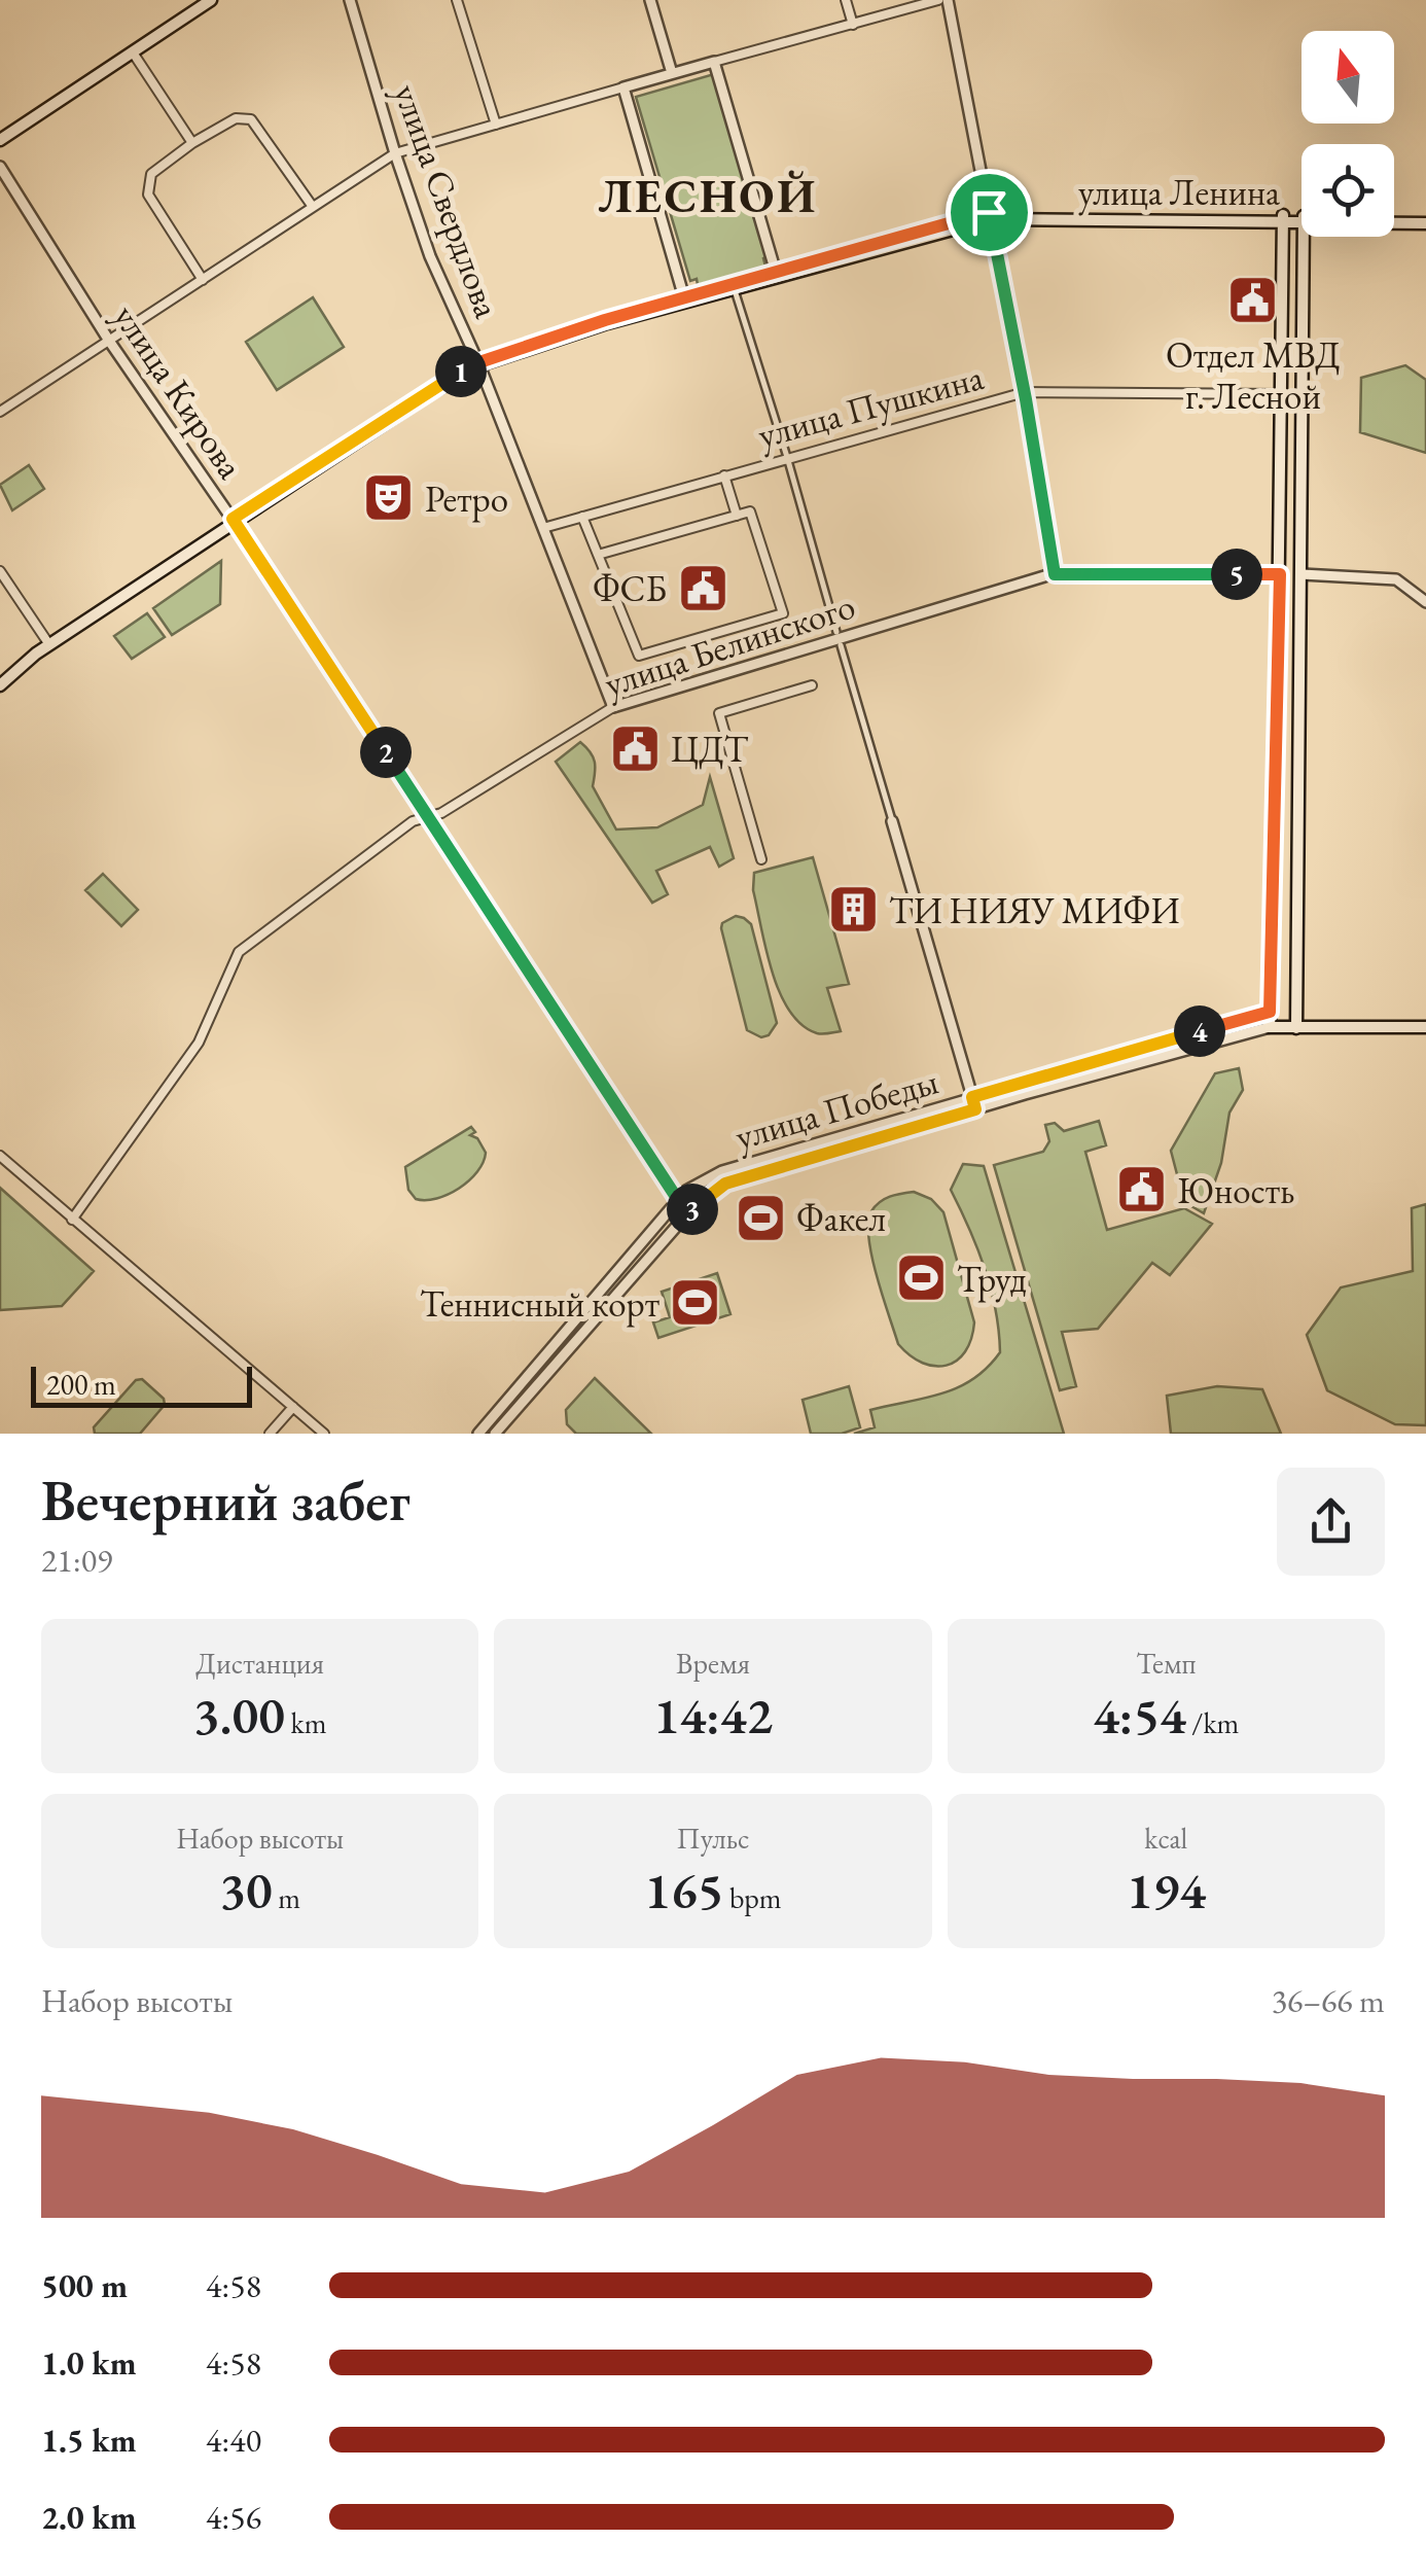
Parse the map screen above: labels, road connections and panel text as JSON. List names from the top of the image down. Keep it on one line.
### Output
{"streets":{"main road":["улица Ленина","улица Белинского","улица Победы"],"street":["улица Свердлова","улица Кирова","улица Пушкина"]},"crossings":[["улица Ленина","улица Свердлова"],["улица Ленина","улица Кирова"],["улица Свердлова","улица Пушкина"],["улица Свердлова","улица Белинского"],["улица Кирова","улица Белинского"],["улица Кирова","улица Победы"]],"districts":["ЛЕСНОЙ"],"places":{"public building":["Отдел МВД г. Лесной","ФСБ","ЦДТ","Юность"],"theatre":["Ретро"],"building":["ТИ НИЯУ МИФИ"],"sports":["Факел","Труд","Теннисный корт"]},"scale_bar":"200 m","north":"top","page":{"pins":["1","5","2","4","3"],"scale":"200 m","heading":["Вечерний забег","21:09"],"stats":[["Дистанция","3.00 km"],["Время","14:42"],["Темп","4:54 /km"],["Набор высоты","30 m"],["Пульс","165 bpm"],["kcal","194"]],"chart":["Набор высоты","36–66 m"],"list":[{"name":"500 m","note":"4:58"},{"name":"1.0 km","note":"4:58"},{"name":"1.5 km","note":"4:40"},{"name":"2.0 km","note":"4:56"}]}}
